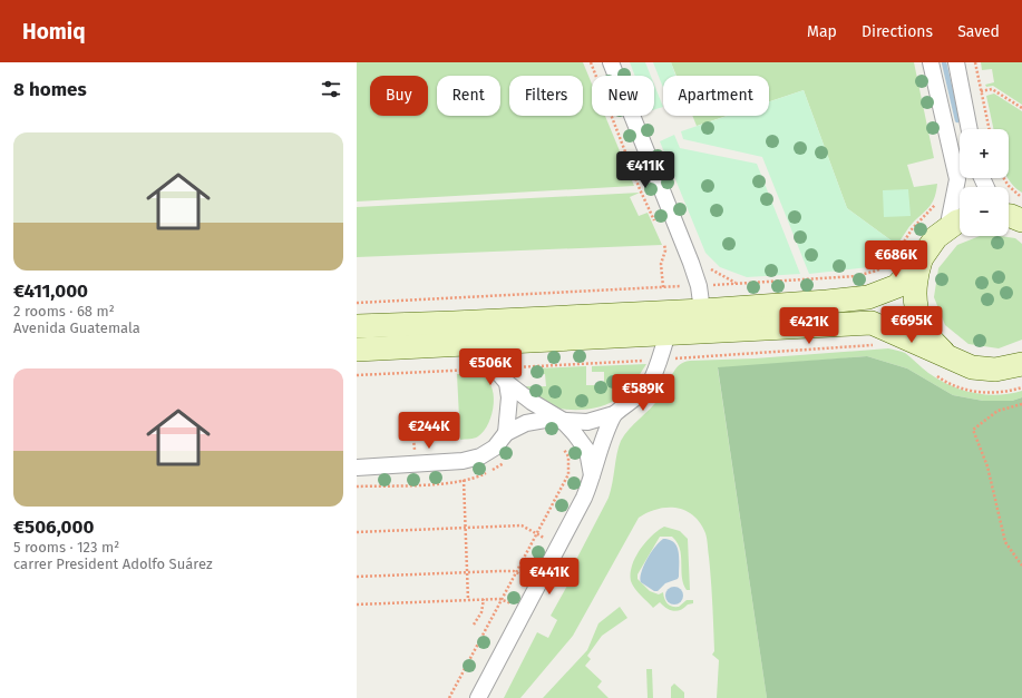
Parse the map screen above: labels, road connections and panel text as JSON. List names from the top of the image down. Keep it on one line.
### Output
{"page":{"header":"Homiq","nav":["Map","Directions","Saved"],"heading":"8 homes","chip":["Buy","Rent","Filters","New","Apartment"],"list":[{"name":"€411,000","note":"2 rooms · 68 m² · Avenida Guatemala"},{"name":"€506,000","note":"5 rooms · 123 m² · carrer President Adolfo Suárez"}],"map_buttons":["+","−"],"price":["€411K","€686K","€695K","€421K","€506K","€589K","€244K","€441K"]}}
